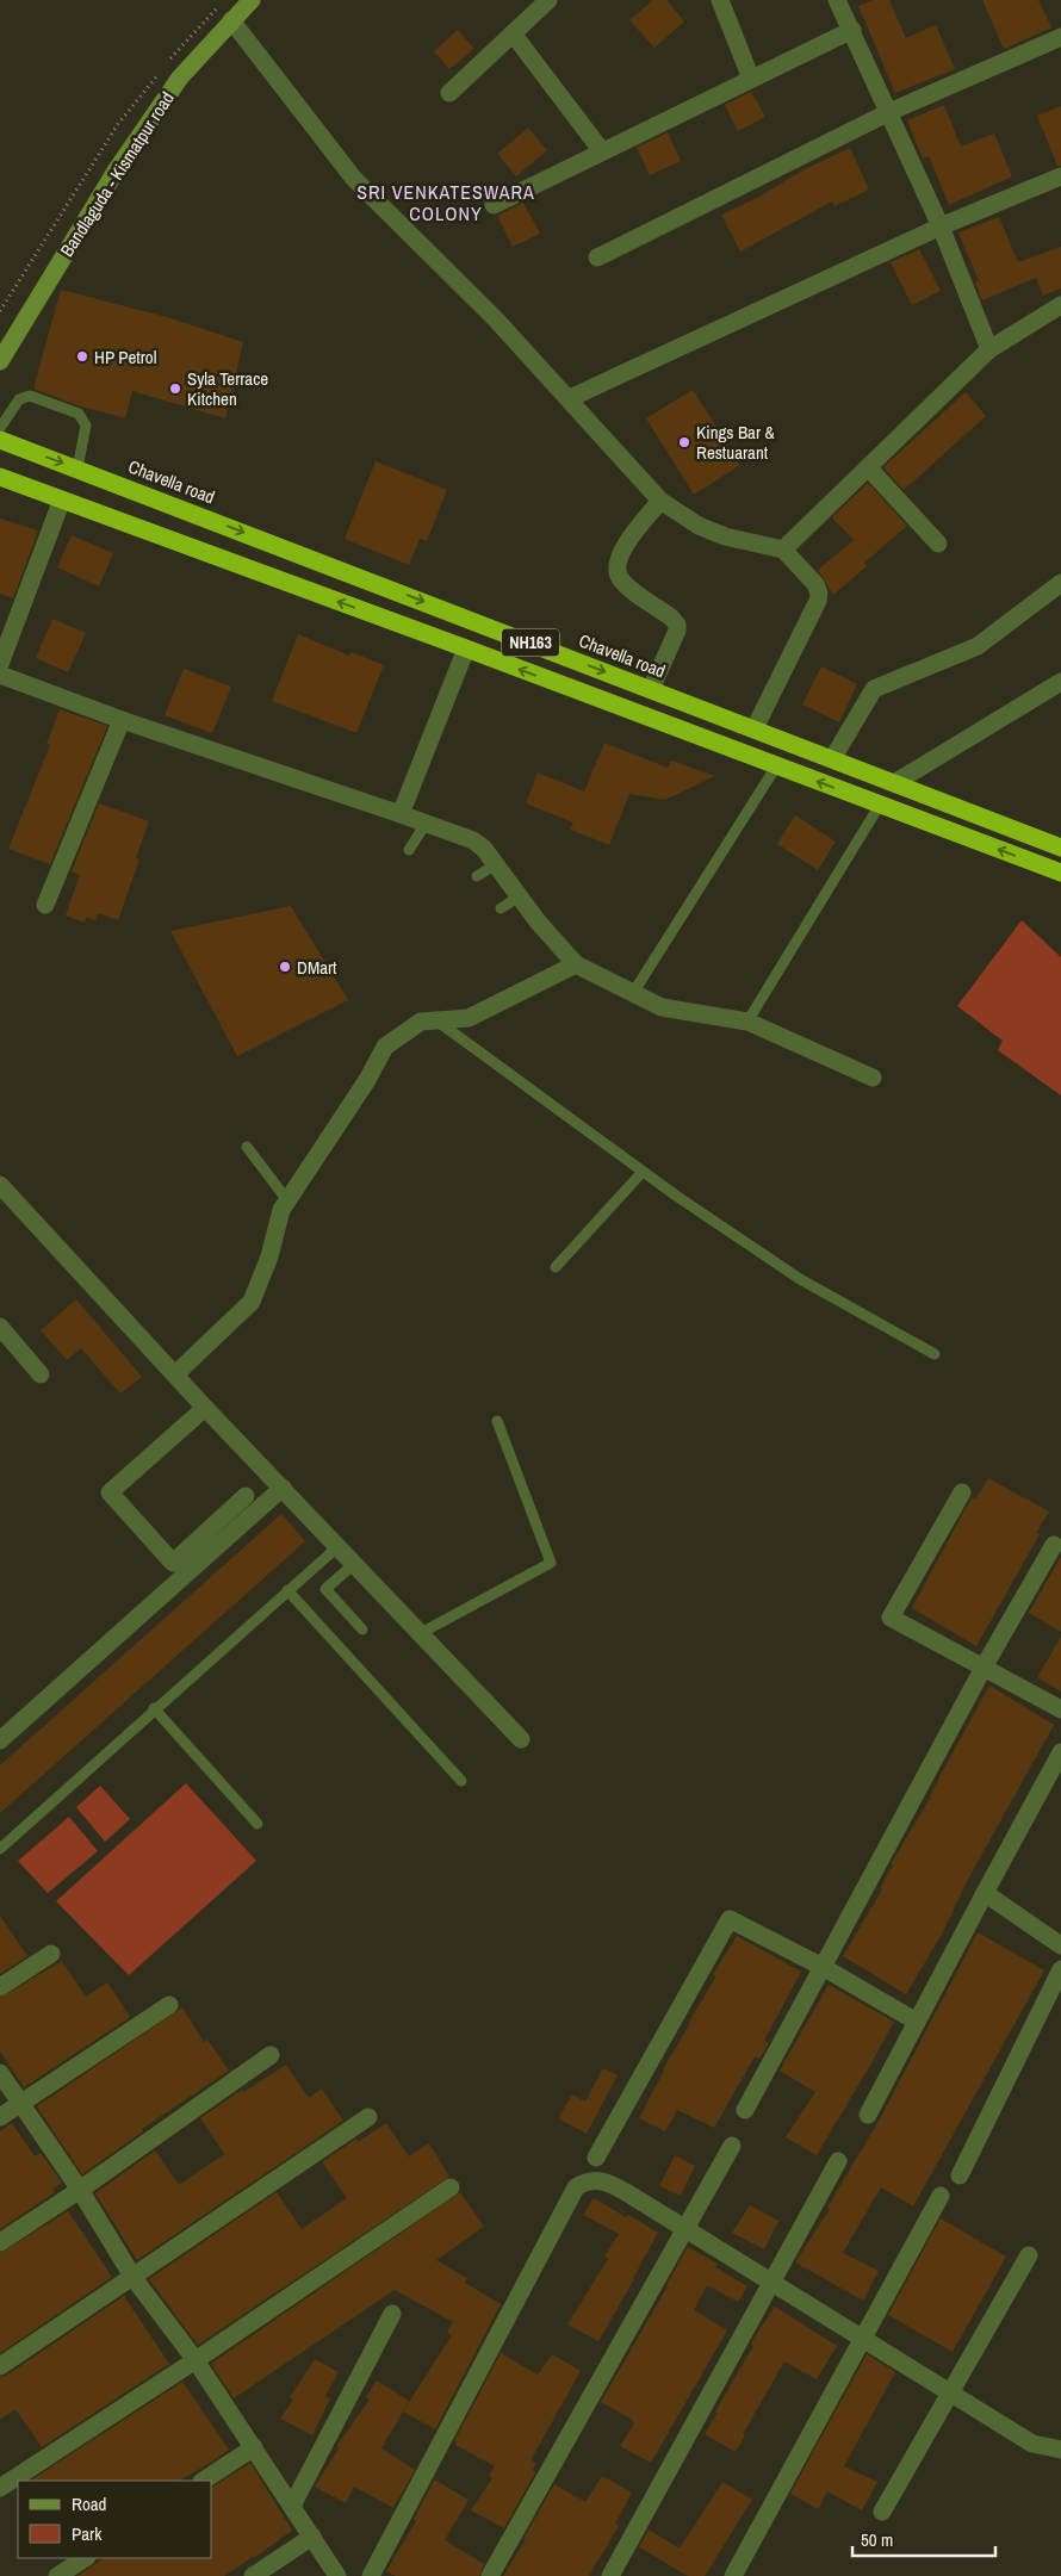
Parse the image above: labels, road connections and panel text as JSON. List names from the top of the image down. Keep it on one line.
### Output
{"streets":{"highway":["Chavella road","NH163"],"street":["Bandlaguda - Kismatpur road"]},"districts":["SRI VENKATESWARA COLONY"],"places":["HP Petrol","Syla Terrace Kitchen","Kings Bar & Restuarant","DMart"],"legend":["Road","Park"],"scale_bar":"50 m"}
